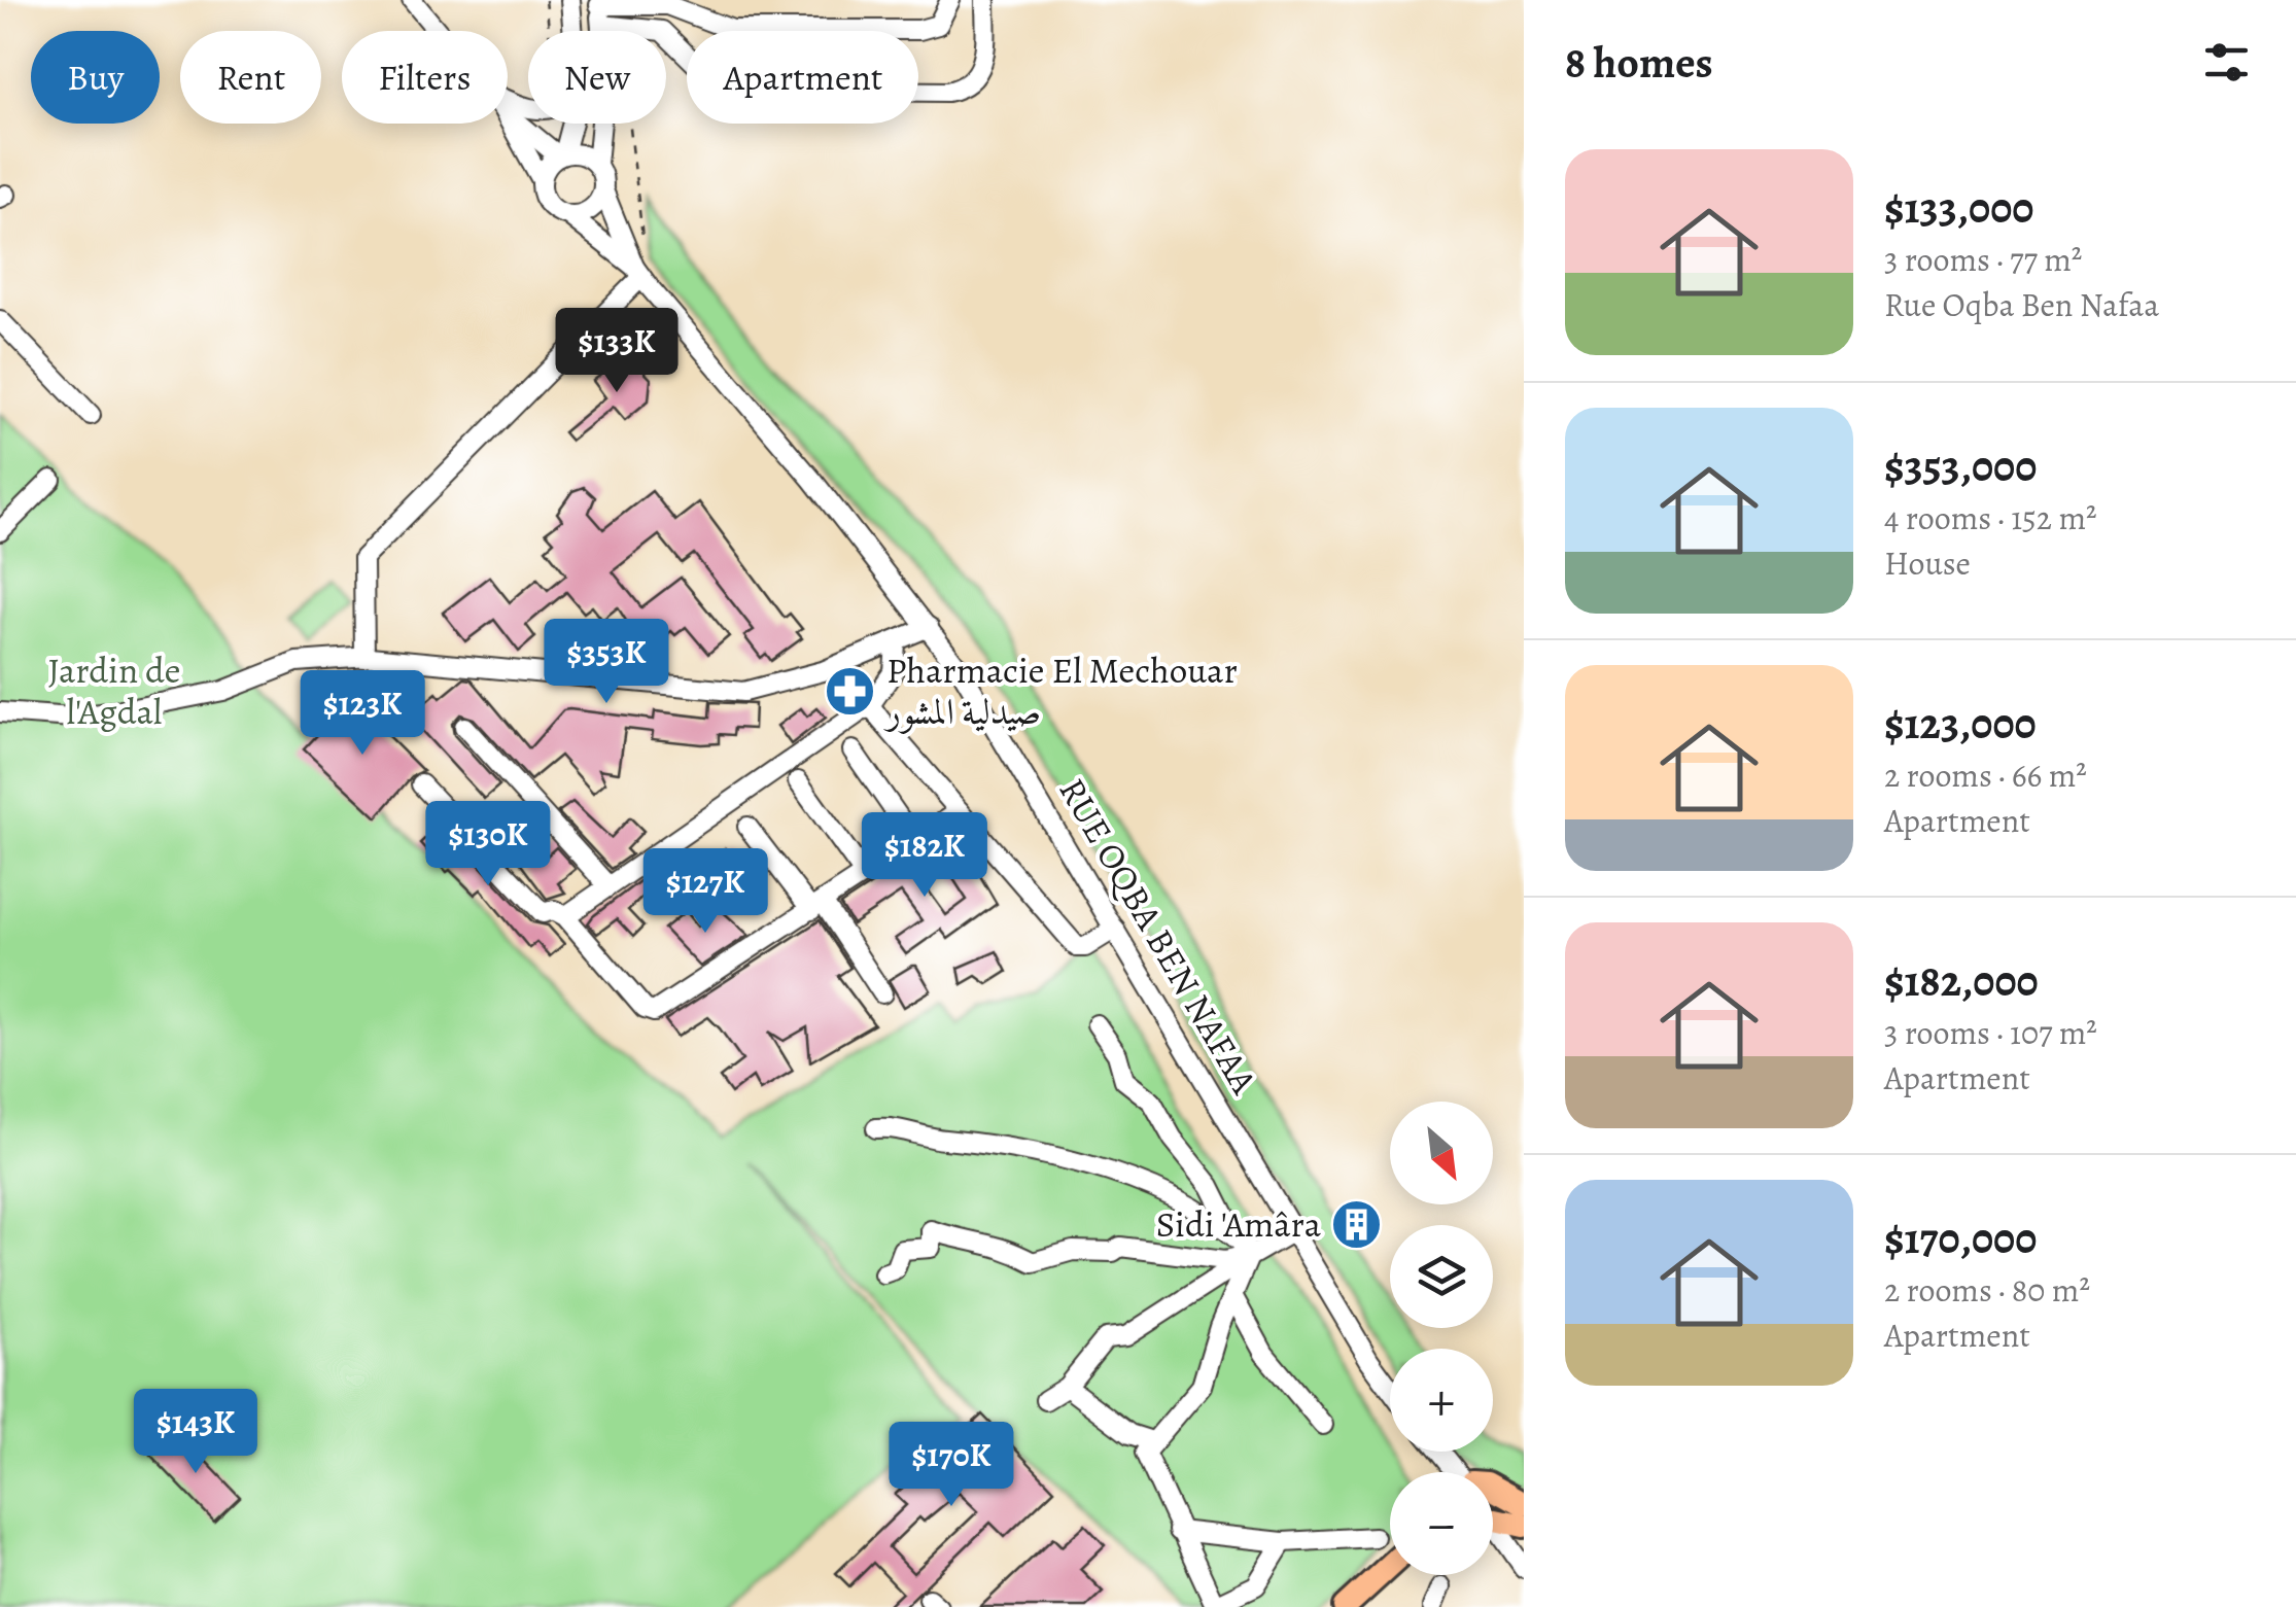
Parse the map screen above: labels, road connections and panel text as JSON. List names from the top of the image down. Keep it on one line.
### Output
{"streets":{"street":["RUE OQBA BEN NAFAA"]},"parks":["Jardin de l'Agdal"],"places":{"pharmacy":["Pharmacie El Mechouar صيدلية المشور"],"building":["Sidi 'Amâra"]},"north":"bottom right","page":{"heading":"8 homes","chip":["Buy","Rent","Filters","New","Apartment"],"list":[{"name":"$133,000","note":"3 rooms · 77 m² · Rue Oqba Ben Nafaa"},{"name":"$353,000","note":"4 rooms · 152 m² · House"},{"name":"$123,000","note":"2 rooms · 66 m² · Apartment"},{"name":"$182,000","note":"3 rooms · 107 m² · Apartment"},{"name":"$170,000","note":"2 rooms · 80 m² · Apartment"}],"price":["$133K","$353K","$123K","$130K","$182K","$127K","$143K","$170K"],"map_buttons":["+","−"]}}
